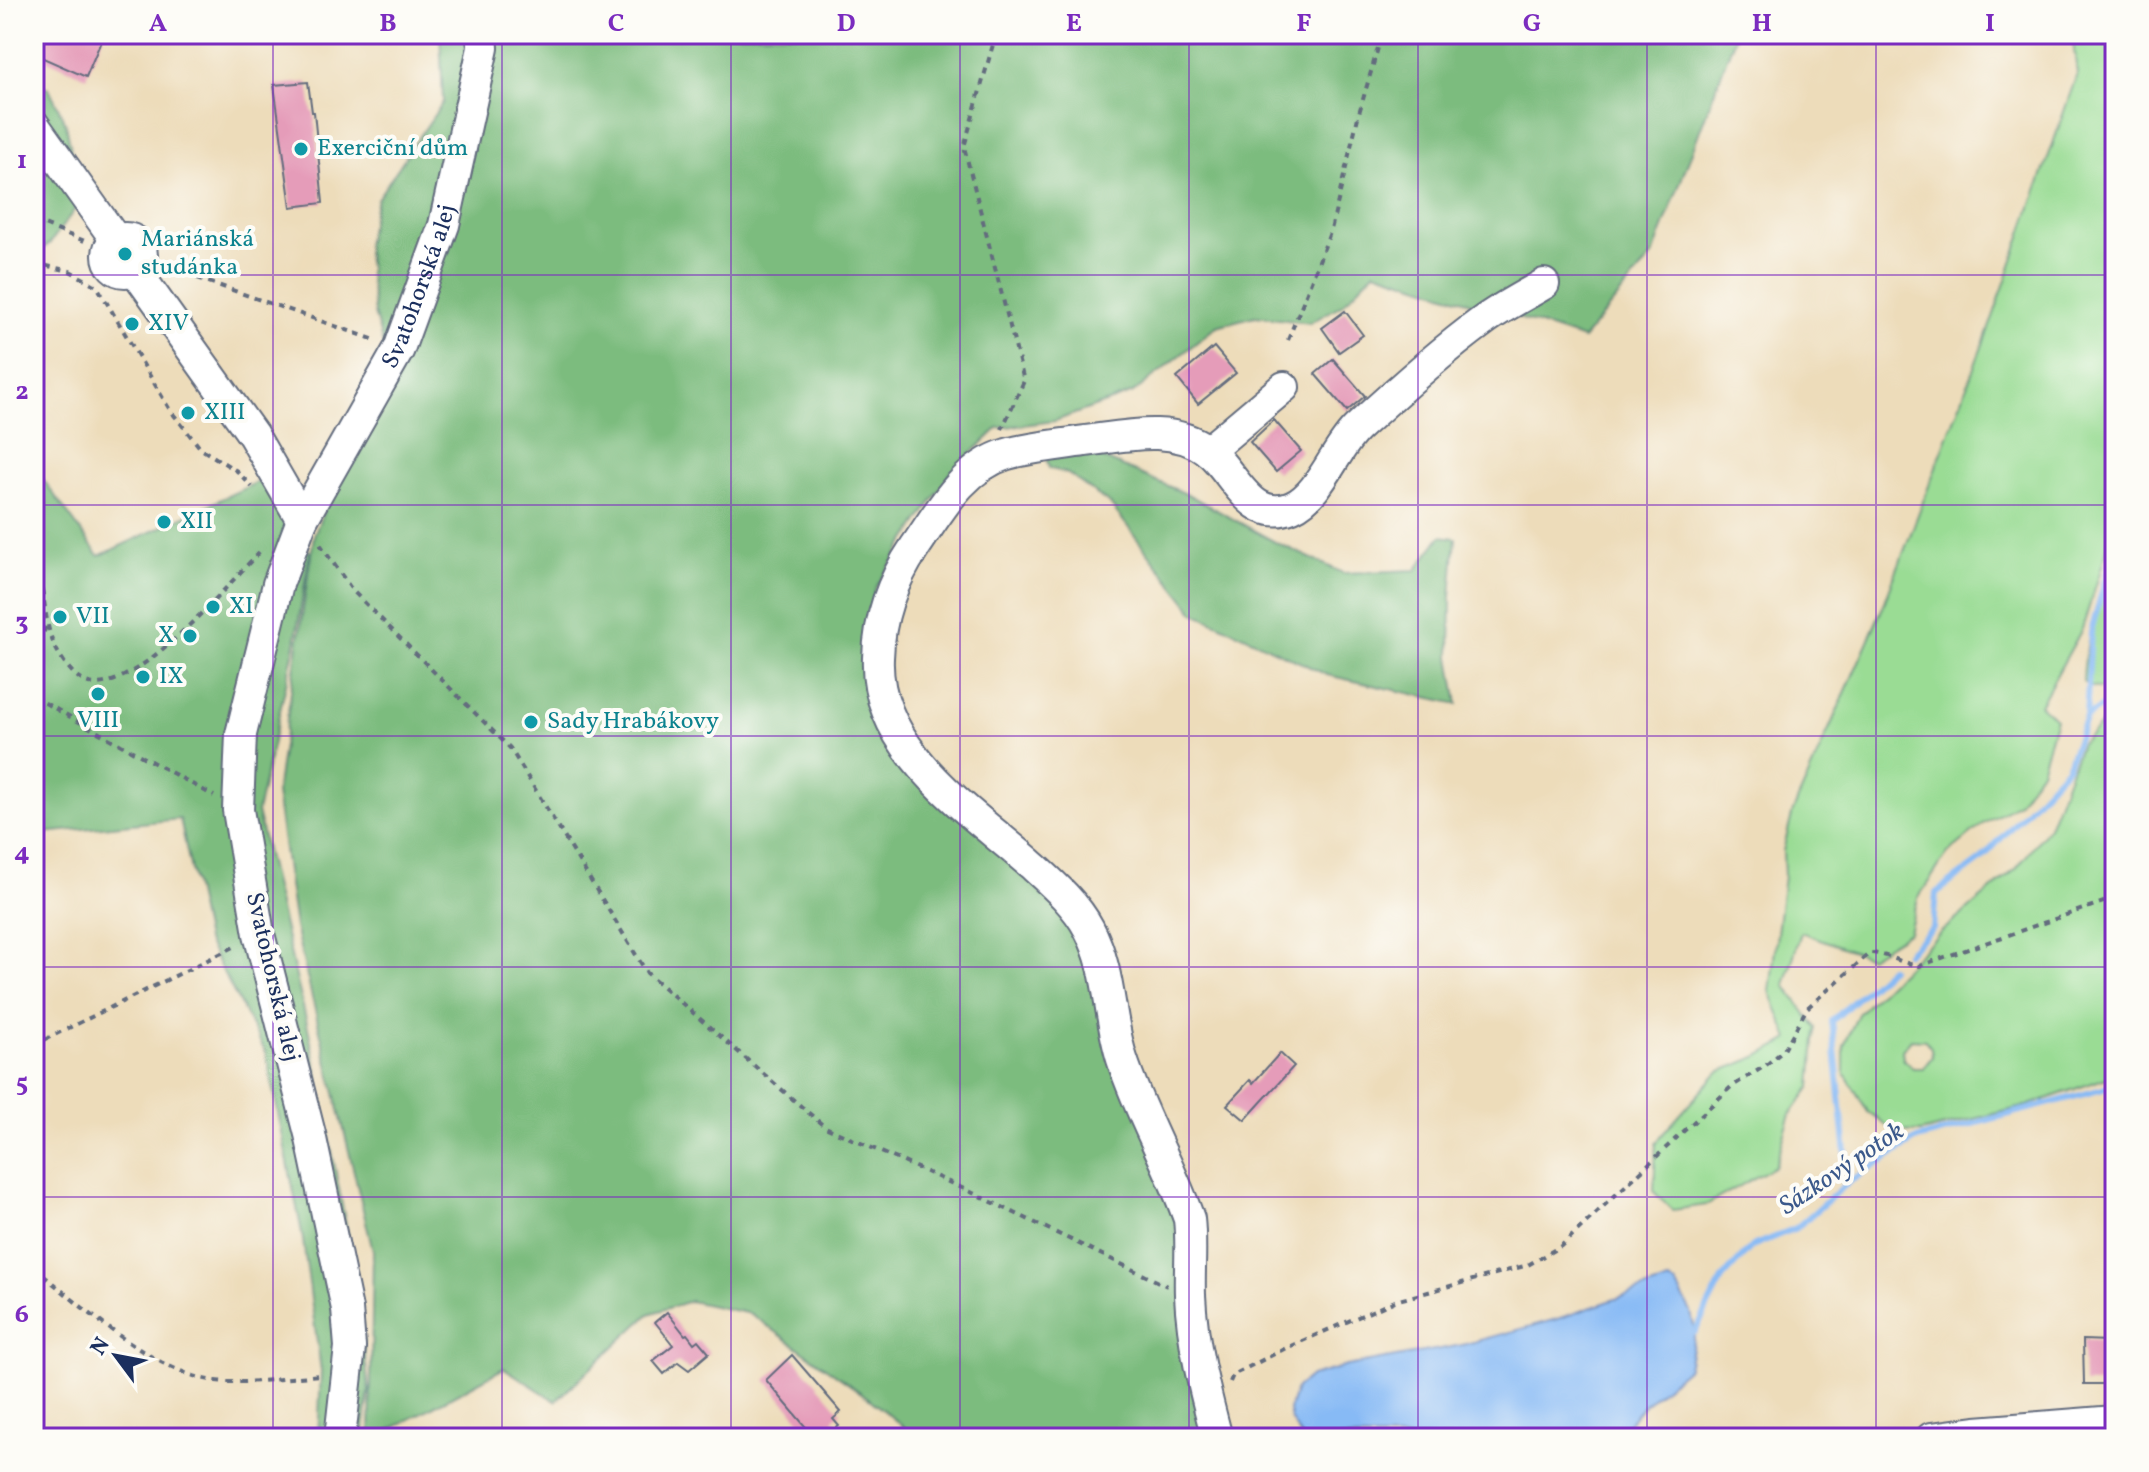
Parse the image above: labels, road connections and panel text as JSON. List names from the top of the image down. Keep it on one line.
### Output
{"streets":{"street":["Svatohorská alej"]},"water":["Sázkový potok"],"places":["Exerciční dům","Mariánská studánka","XIV","XIII","XII","XI","VII","X","IX","VIII","Sady Hrabákovy"],"north":"top left","grid":{"columns":["A","B","C","D","E","F","G","H","I"],"rows":["1","2","3","4","5","6"]}}
